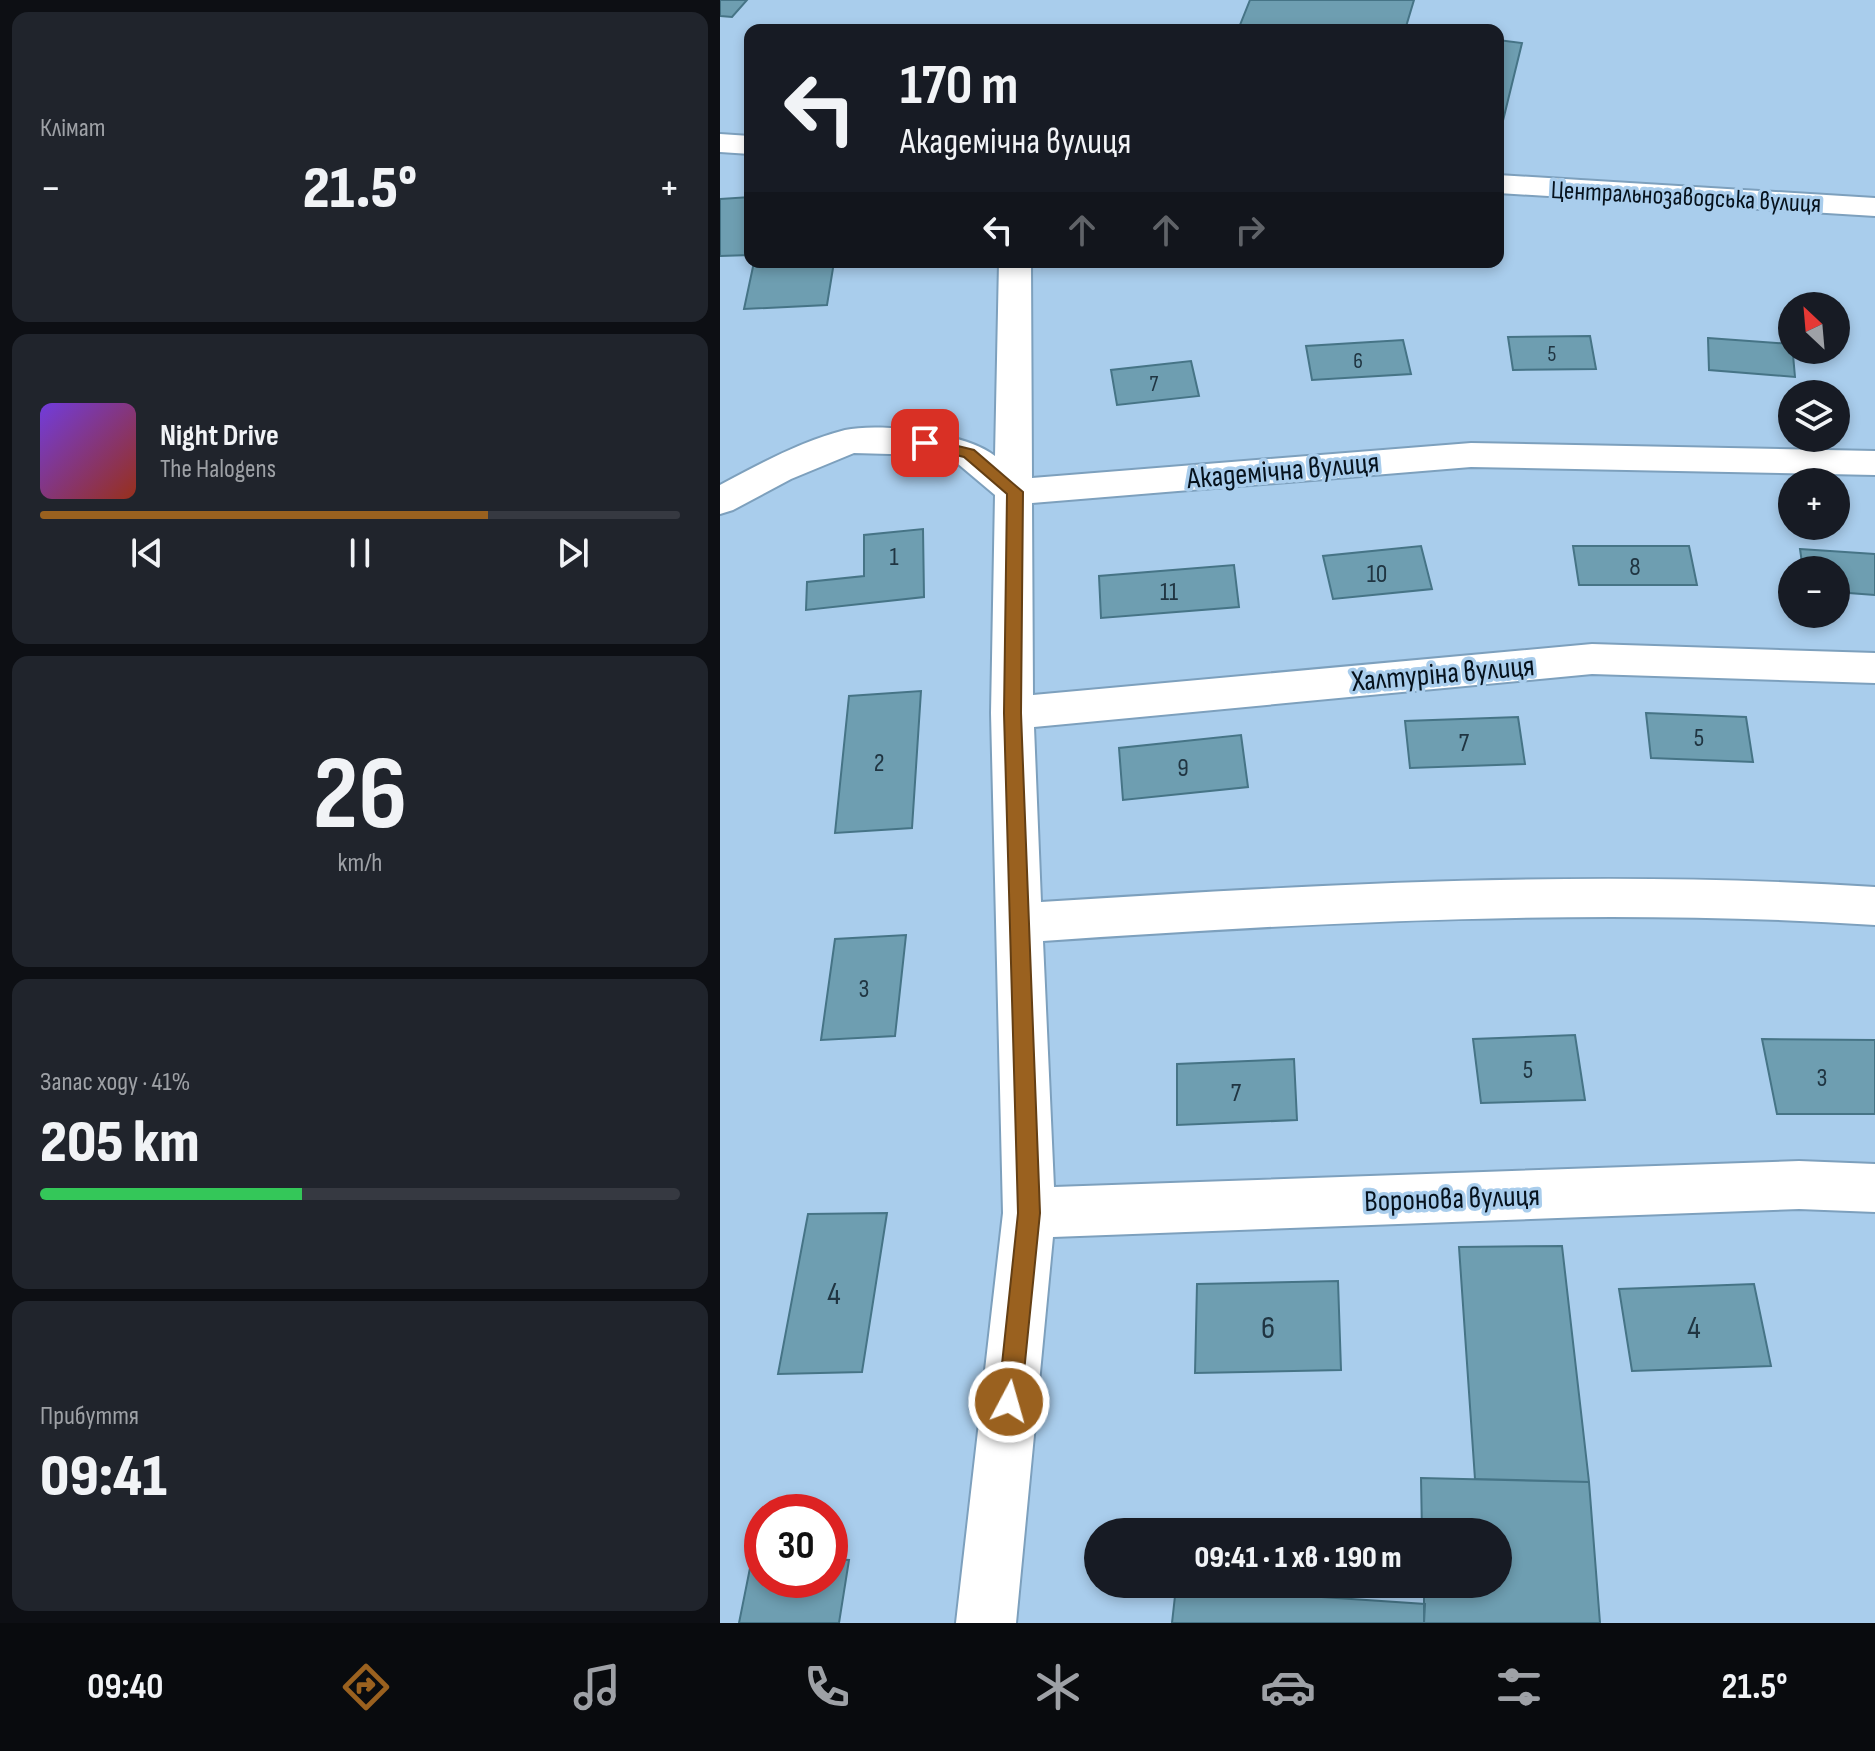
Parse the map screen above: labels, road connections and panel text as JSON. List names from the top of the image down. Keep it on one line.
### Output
{"streets":{"street":["Центральнозаводська вулиця","Академічна вулиця","Халтуріна вулиця","Воронова вулиця"]},"house_numbers":["5","6","7","1","8","10","11","5","7","2","9","3","5","3","7","4","6","4"],"north":"top left","page":{"tile":["Клімат",["26","km/h"],["Запас ходу · 41%","205 km"],["Прибуття","09:41"]],"turn":["170 m","Академічна вулиця"],"heat":["−","21.5°","+"],"map_buttons":["+","−"],"song":["Night Drive","The Halogens"],"limit":"30","trip":"09:41 · 1 хв · 190 m","tabs":["09:40","21.5°"]}}
